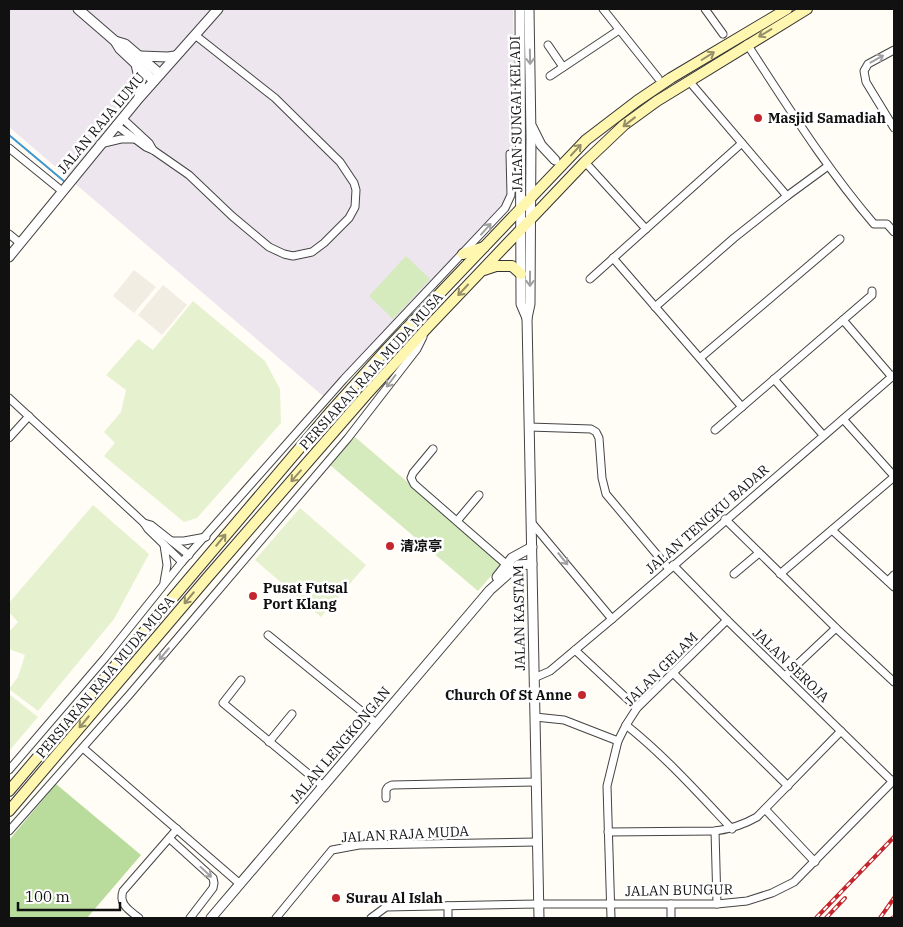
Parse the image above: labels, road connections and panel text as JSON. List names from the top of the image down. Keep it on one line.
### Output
{"streets":{"main road":["PERSIARAN RAJA MUDA MUSA"],"street":["JALAN SUNGAI KELADI","JALAN RAJA LUMU","JALAN TENGKU BADAR","JALAN KASTAM","JALAN SEROJA","JALAN GELAM","JALAN LENGKONGAN","JALAN RAJA MUDA","JALAN BUNGUR"]},"crossings":[["JALAN SUNGAI KELADI","PERSIARAN RAJA MUDA MUSA"],["JALAN SUNGAI KELADI","JALAN KASTAM"],["PERSIARAN RAJA MUDA MUSA","JALAN KASTAM"],["JALAN TENGKU BADAR","JALAN KASTAM"],["JALAN TENGKU BADAR","JALAN SEROJA"],["JALAN KASTAM","JALAN SEROJA"],["JALAN KASTAM","JALAN LENGKONGAN"],["JALAN KASTAM","JALAN RAJA MUDA"],["JALAN KASTAM","JALAN BUNGUR"],["JALAN SEROJA","JALAN GELAM"],["JALAN SEROJA","JALAN BUNGUR"],["JALAN GELAM","JALAN BUNGUR"]],"places":["Masjid Samadiah","清凉亭","Pusat Futsal Port Klang","Church Of St Anne","Surau Al Islah"],"scale_bar":"100 m"}
